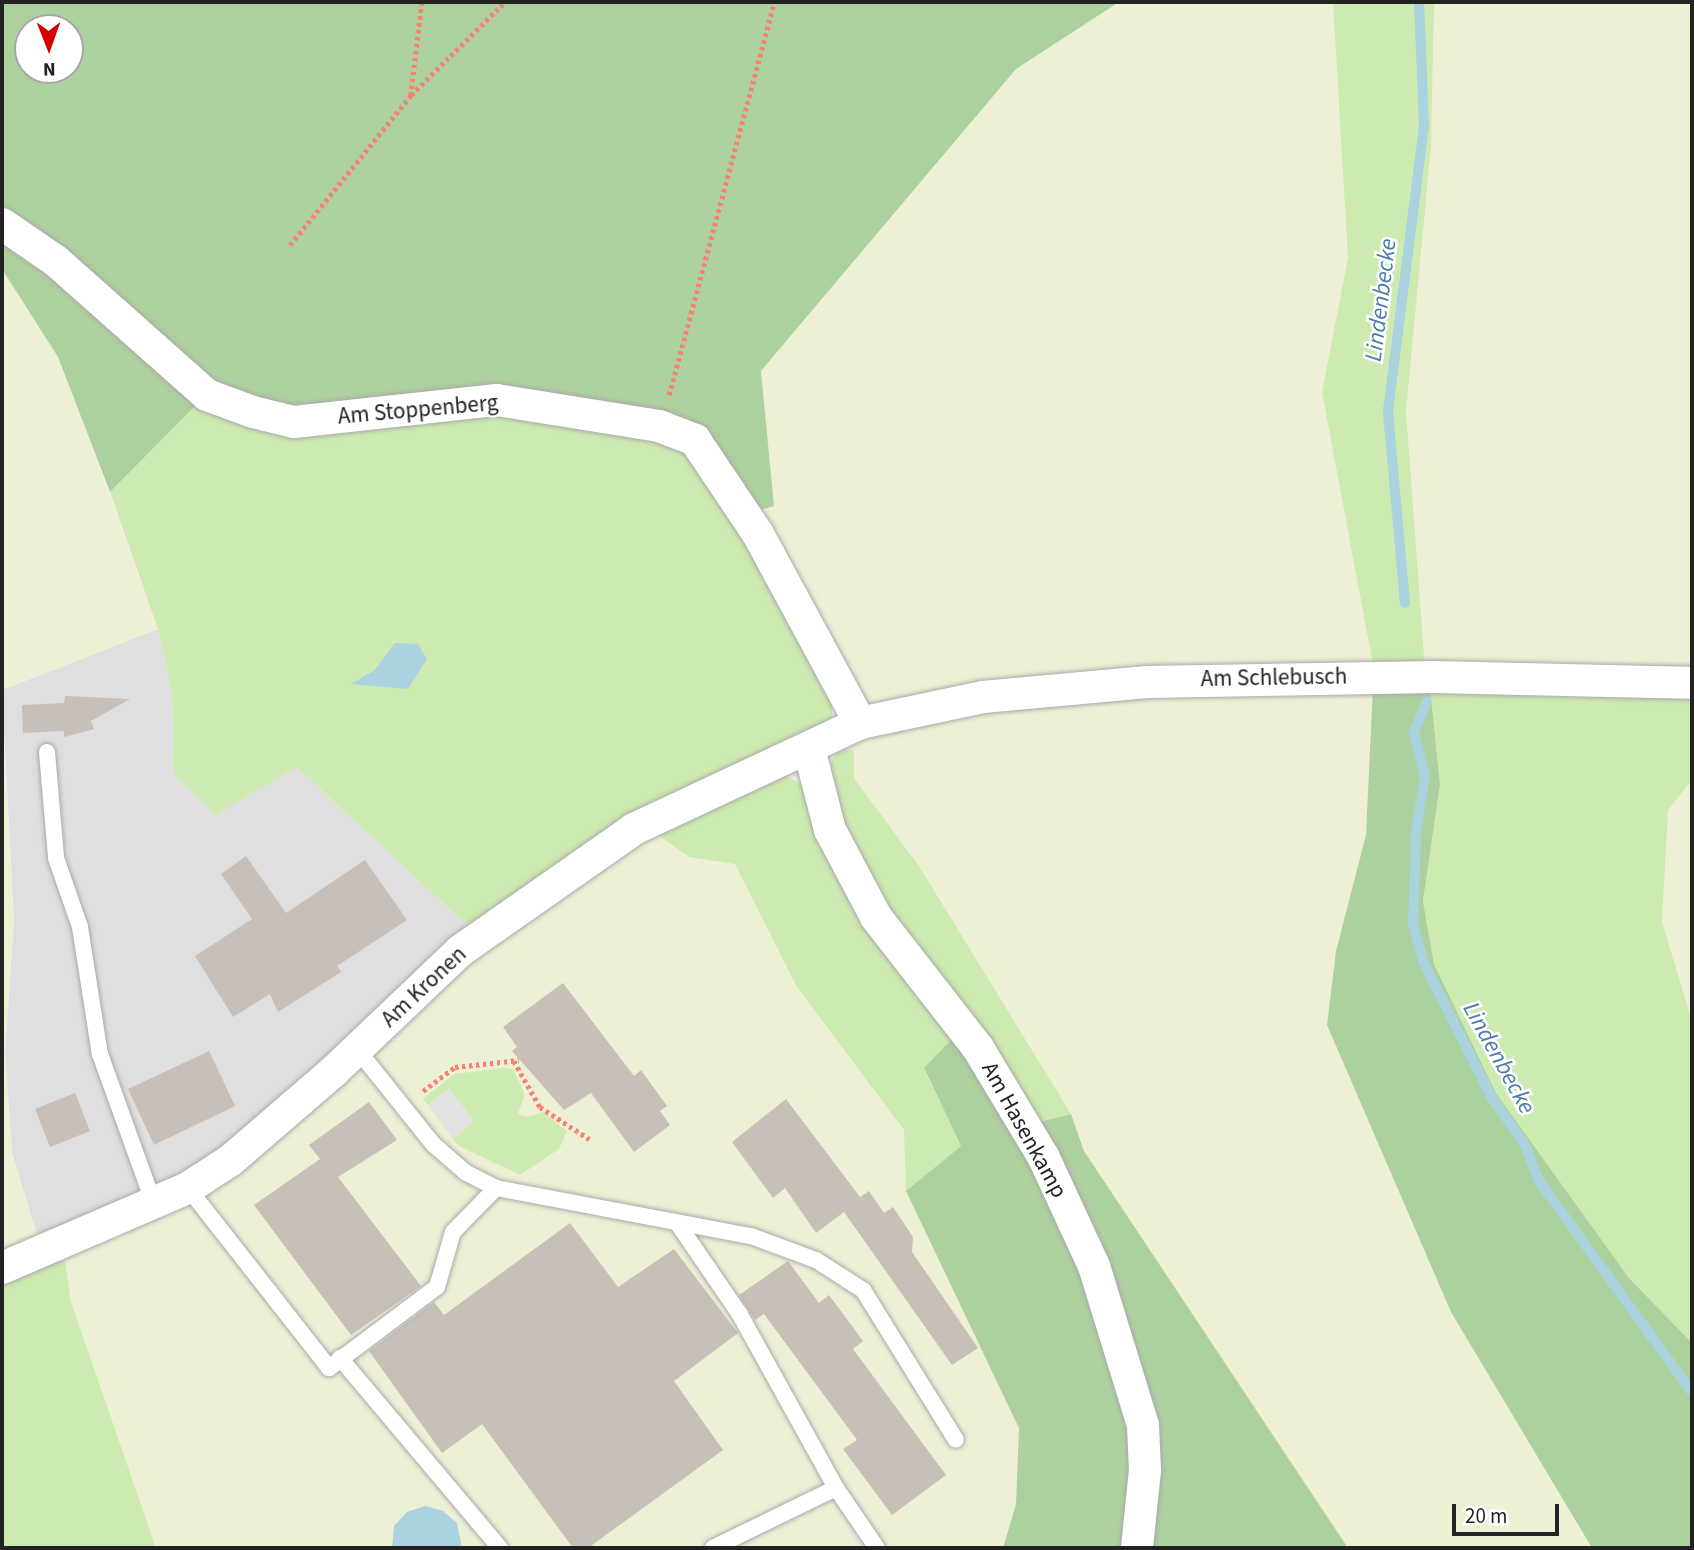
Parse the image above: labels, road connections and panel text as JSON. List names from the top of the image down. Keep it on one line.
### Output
{"streets":{"street":["Am Stoppenberg","Am Schlebusch","Am Kronen","Am Hasenkamp"]},"crossings":[["Am Stoppenberg","Am Schlebusch"],["Am Stoppenberg","Am Kronen"],["Am Schlebusch","Am Kronen"],["Am Kronen","Am Hasenkamp"]],"water":["Lindenbecke"],"scale_bar":"20 m","north":"bottom"}
